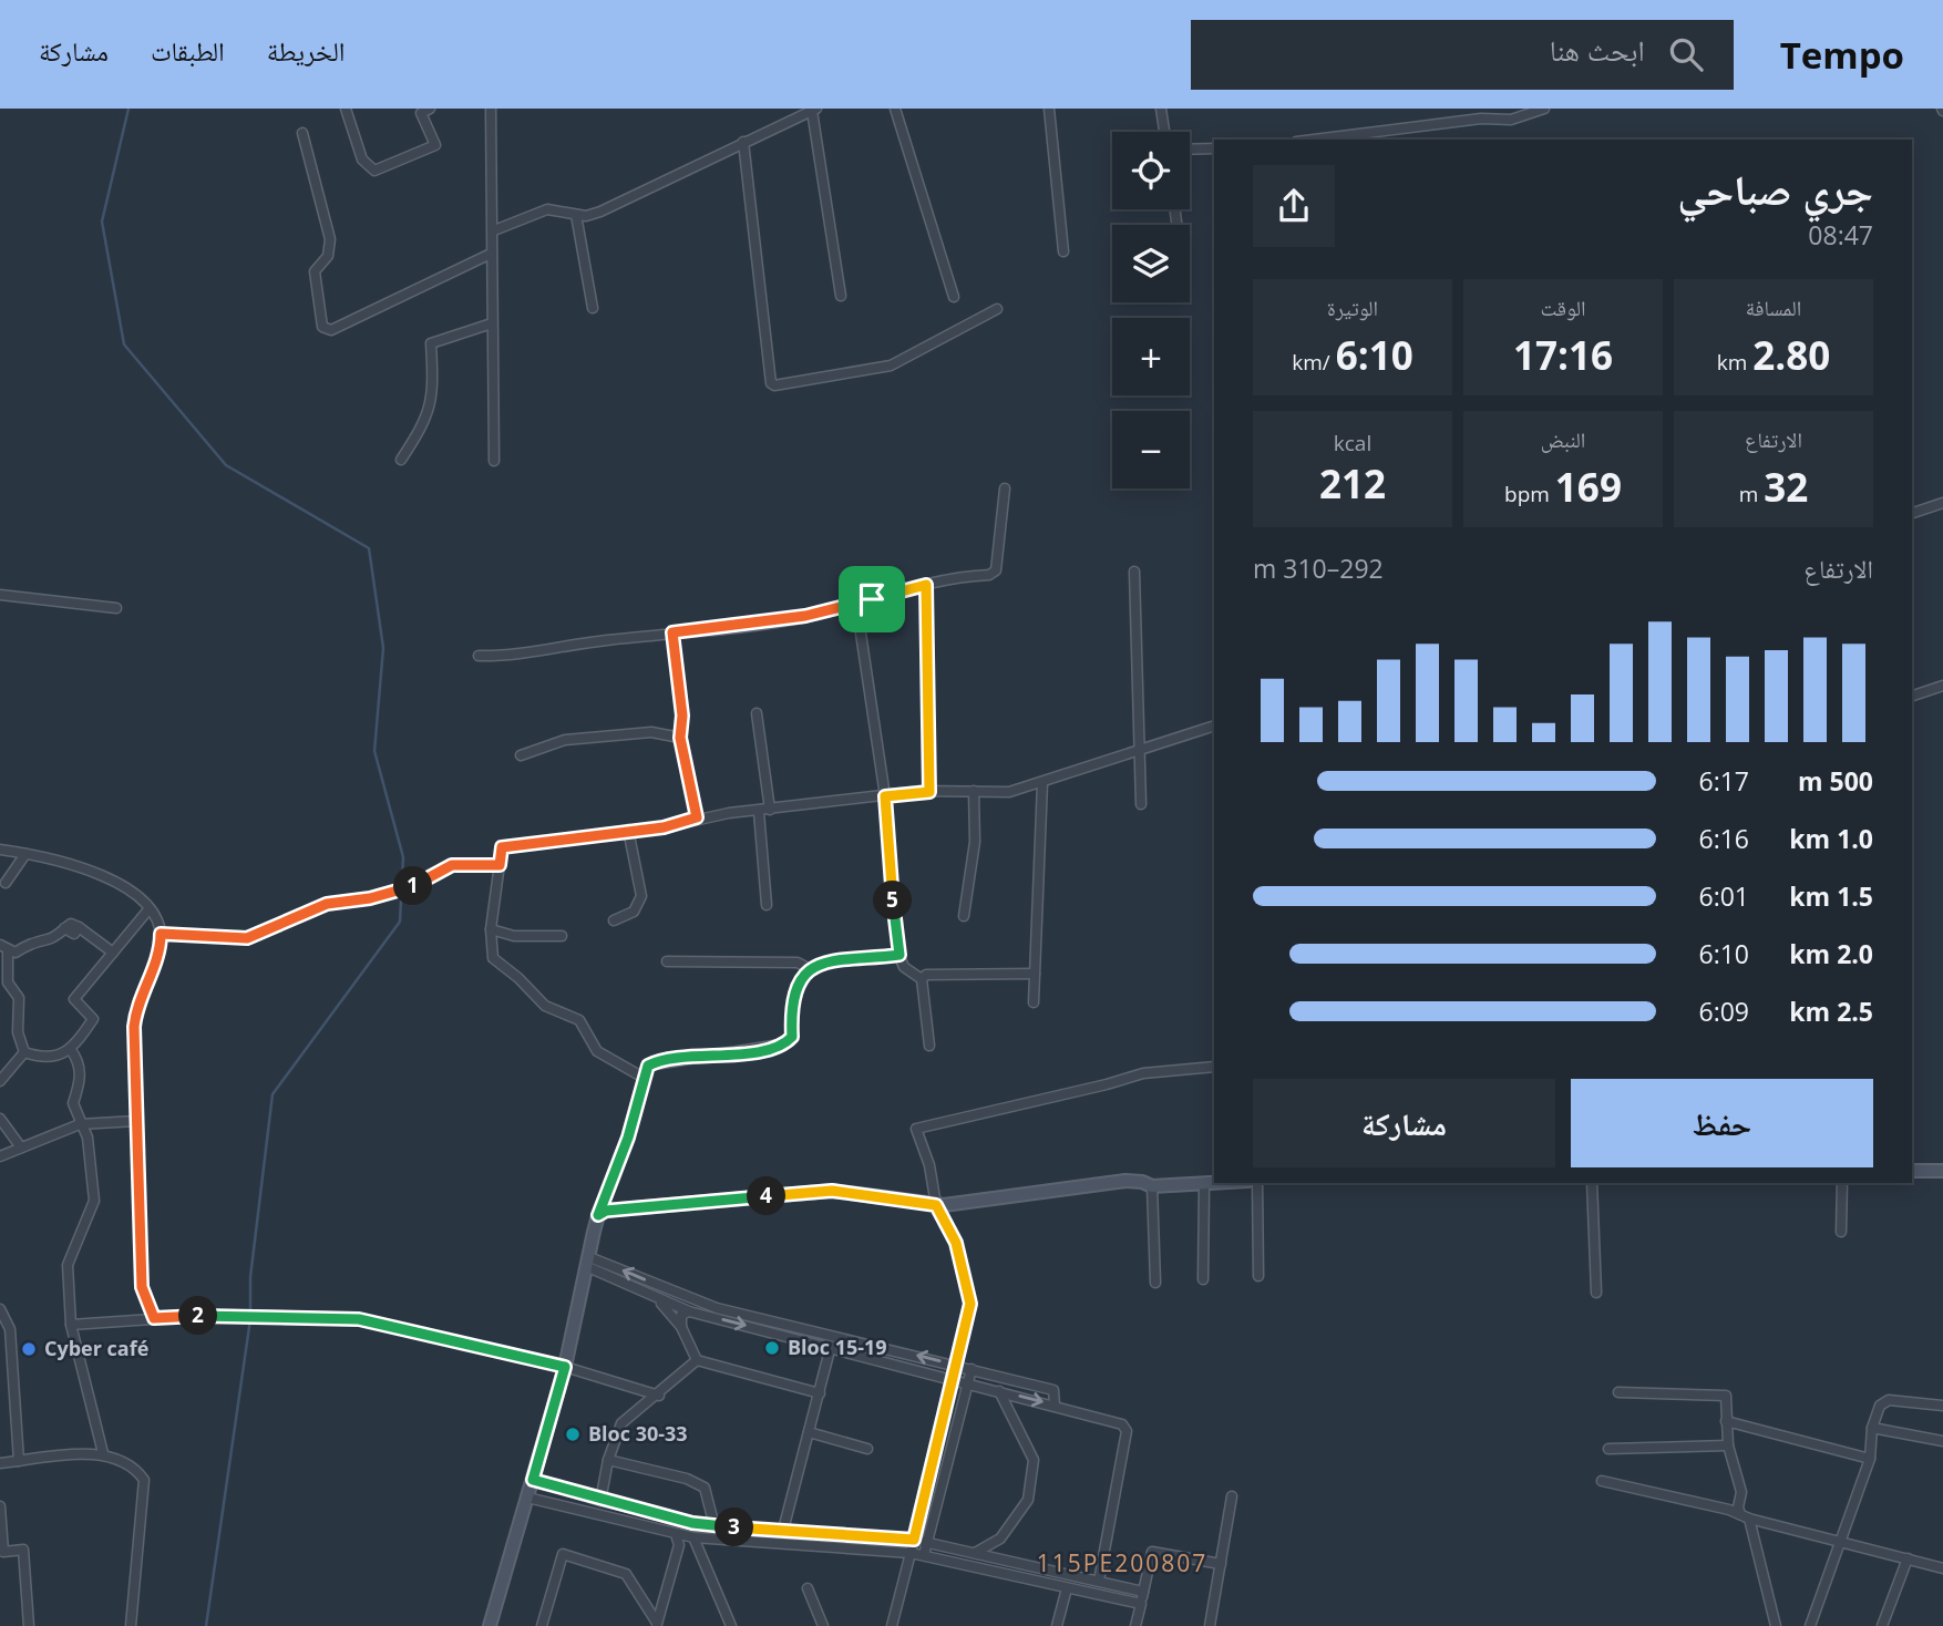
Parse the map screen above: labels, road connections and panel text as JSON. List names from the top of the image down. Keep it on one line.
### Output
{"districts":["115PE200807"],"places":["Bloc 15-19","Cyber café","Bloc 30-33"],"page":{"header":"Tempo","search":"ابحث هنا","nav":["الخريطة","الطبقات","مشاركة"],"map_buttons":["+","−"],"heading":["جري صباحي","08:47"],"stats":[["المسافة","2.80 km"],["الوقت","17:16"],["الوتيرة","6:10 /km"],["الارتفاع","32 m"],["النبض","169 bpm"],["kcal","212"]],"chart":["الارتفاع","292–310 m"],"list":[{"name":"500 m","note":"6:17"},{"name":"1.0 km","note":"6:16"},{"name":"1.5 km","note":"6:01"},{"name":"2.0 km","note":"6:10"},{"name":"2.5 km","note":"6:09"}],"pins":["1","5","4","2","3"],"buttons":["حفظ","مشاركة"]}}
